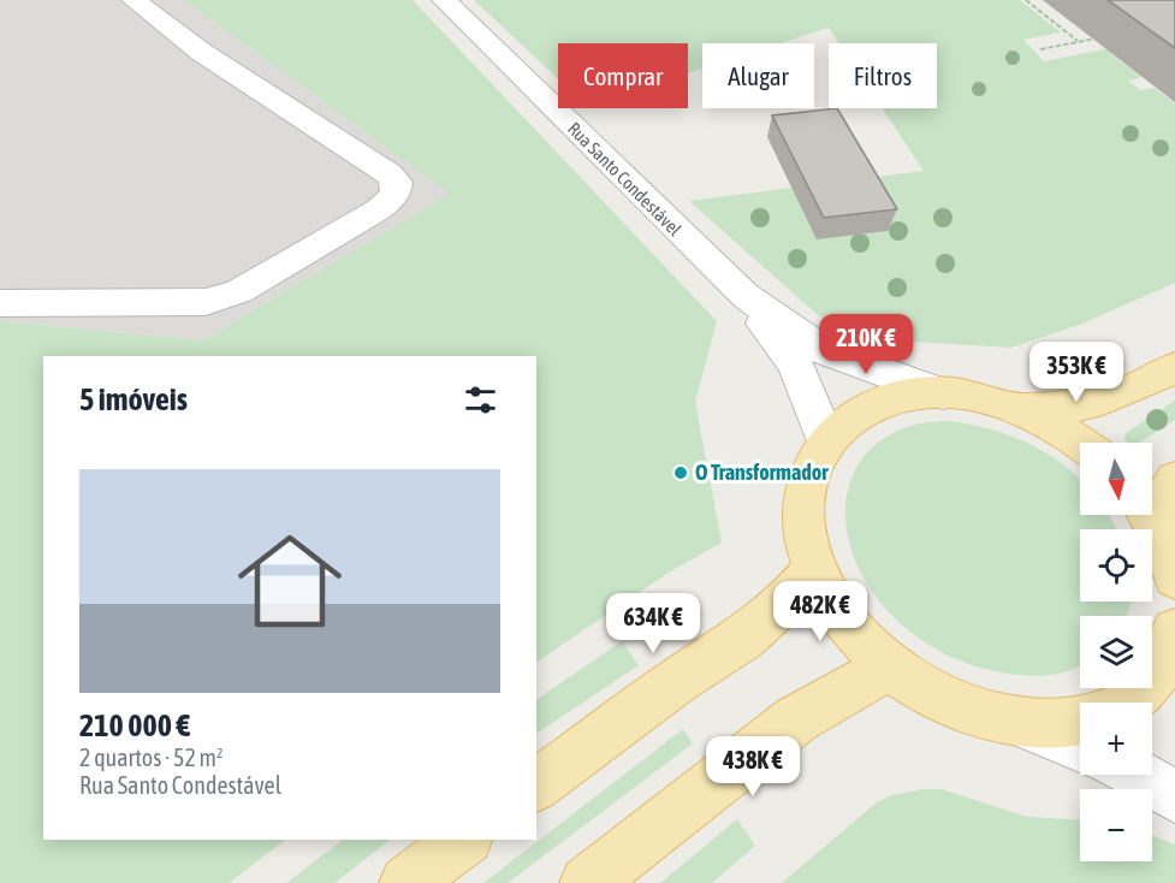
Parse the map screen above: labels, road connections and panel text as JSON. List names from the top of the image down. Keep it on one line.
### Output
{"streets":{"street":["Rua Santo Condestável"]},"places":["O Transformador"],"north":"bottom","page":{"chip":["Comprar","Alugar","Filtros"],"price":["210K €","353K €","482K €","634K €","438K €"],"heading":"5 imóveis","map_buttons":["+","−"],"list":[{"name":"210 000 €","note":"2 quartos · 52 m² · Rua Santo Condestável"}]}}
